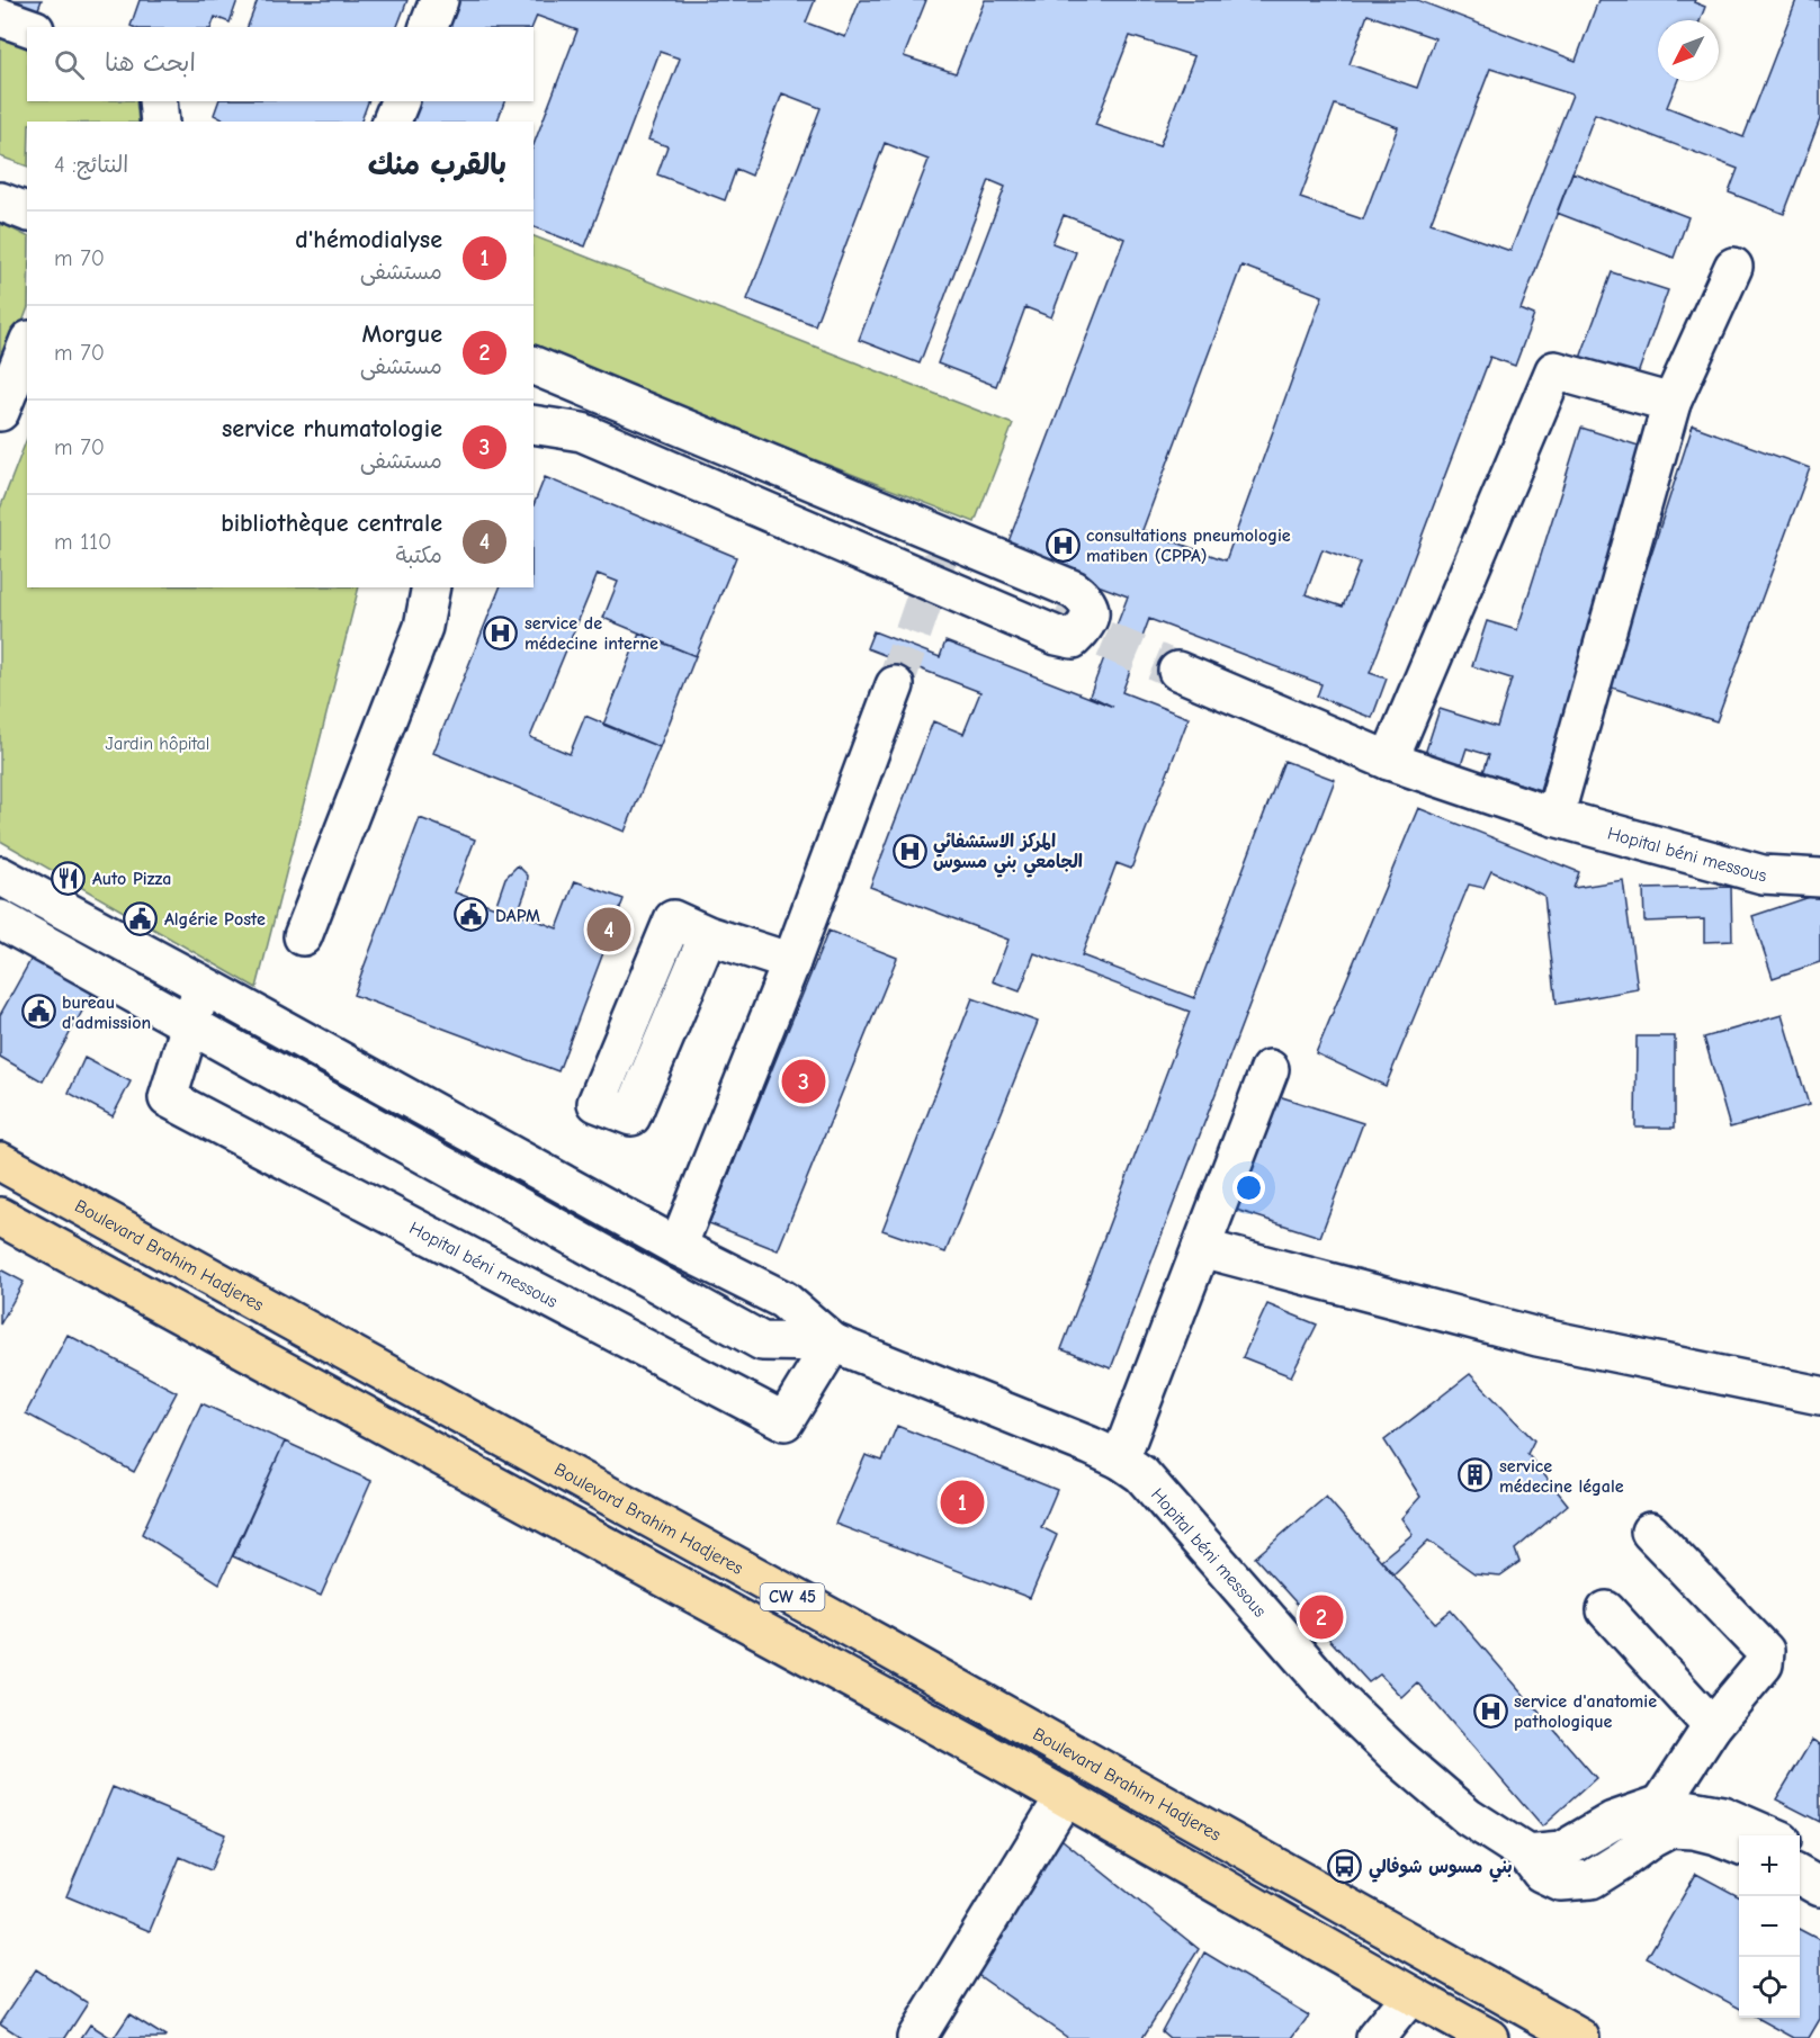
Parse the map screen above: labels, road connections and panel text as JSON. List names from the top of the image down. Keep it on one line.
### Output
{"streets":{"main road":["Boulevard Brahim Hadjeres","CW 45"],"street":["Hopital béni messous"]},"parks":["Jardin hôpital"],"places":{"hospital":["consultations pneumologie matiben (CPPA)","service de médecine interne","المركز الاستشفائي الجامعي بني مسوس","service d'anatomie pathologique"],"restaurant":["Auto Pizza"],"public building":["DAPM","Algérie Poste","bureau d'admission"],"building":["service médecine légale"],"bus stop":["بني مسوس شوفالي"]},"north":"bottom left","page":{"search":"ابحث هنا","heading":["بالقرب منك","النتائج: 4"],"list":[{"mark":"1","name":"d'hémodialyse","note":"مستشفى","value":"70 m"},{"mark":"2","name":"Morgue","note":"مستشفى","value":"70 m"},{"mark":"3","name":"service rhumatologie","note":"مستشفى","value":"70 m"},{"mark":"4","name":"bibliothèque centrale","note":"مكتبة","value":"110 m"}],"pins":["4","3","1","2"],"map_buttons":["+","−"]}}
